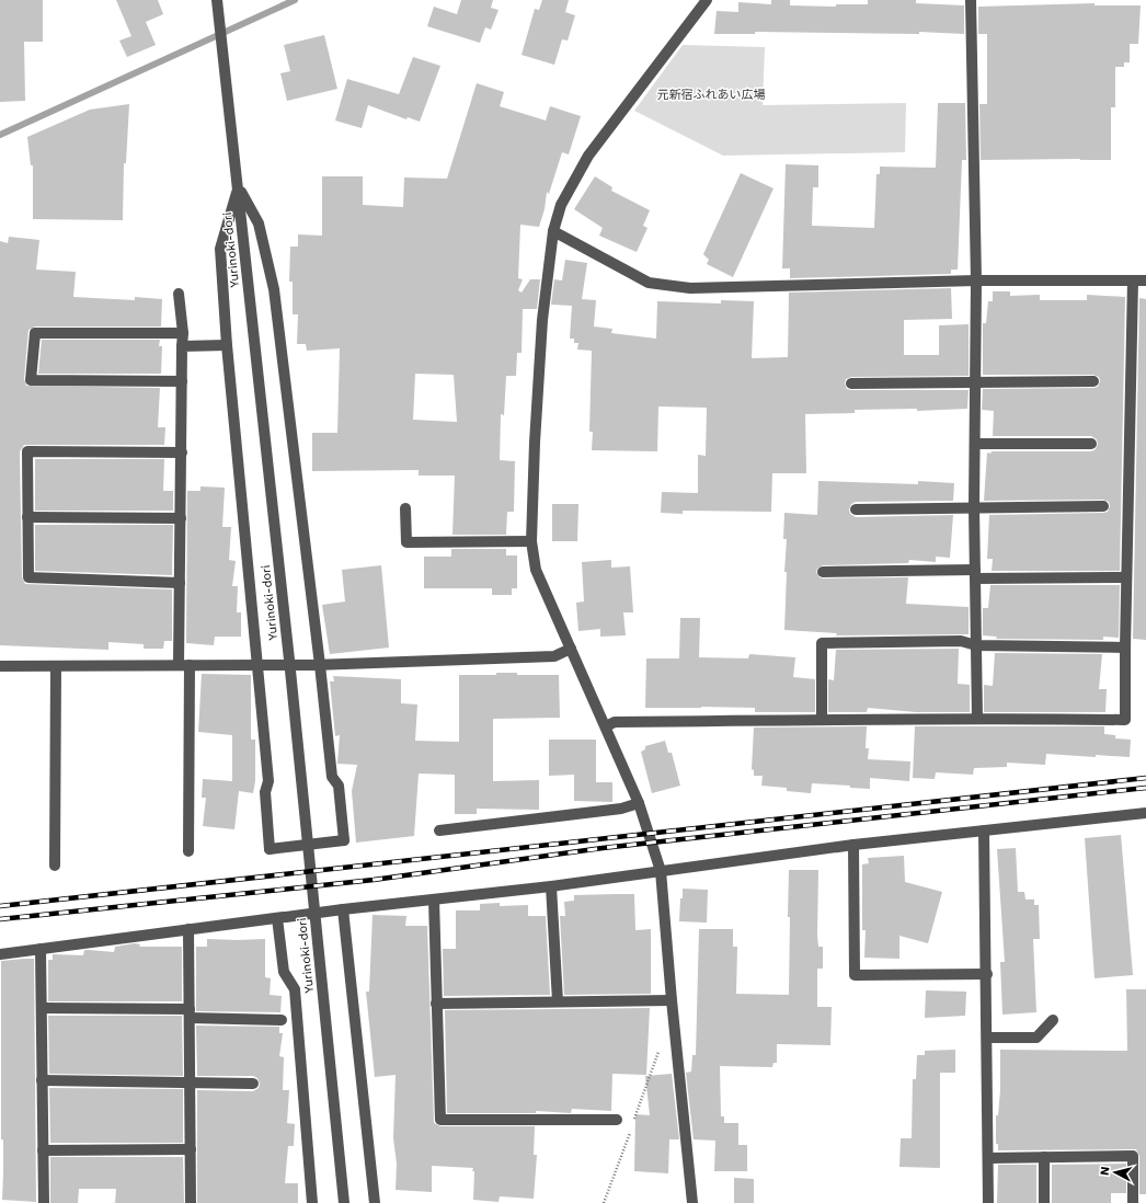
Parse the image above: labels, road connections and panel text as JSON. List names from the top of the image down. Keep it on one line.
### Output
{"streets":{"street":["Yurinoki-dori"]},"parks":["元新宿ふれあい広場"],"north":"left"}
